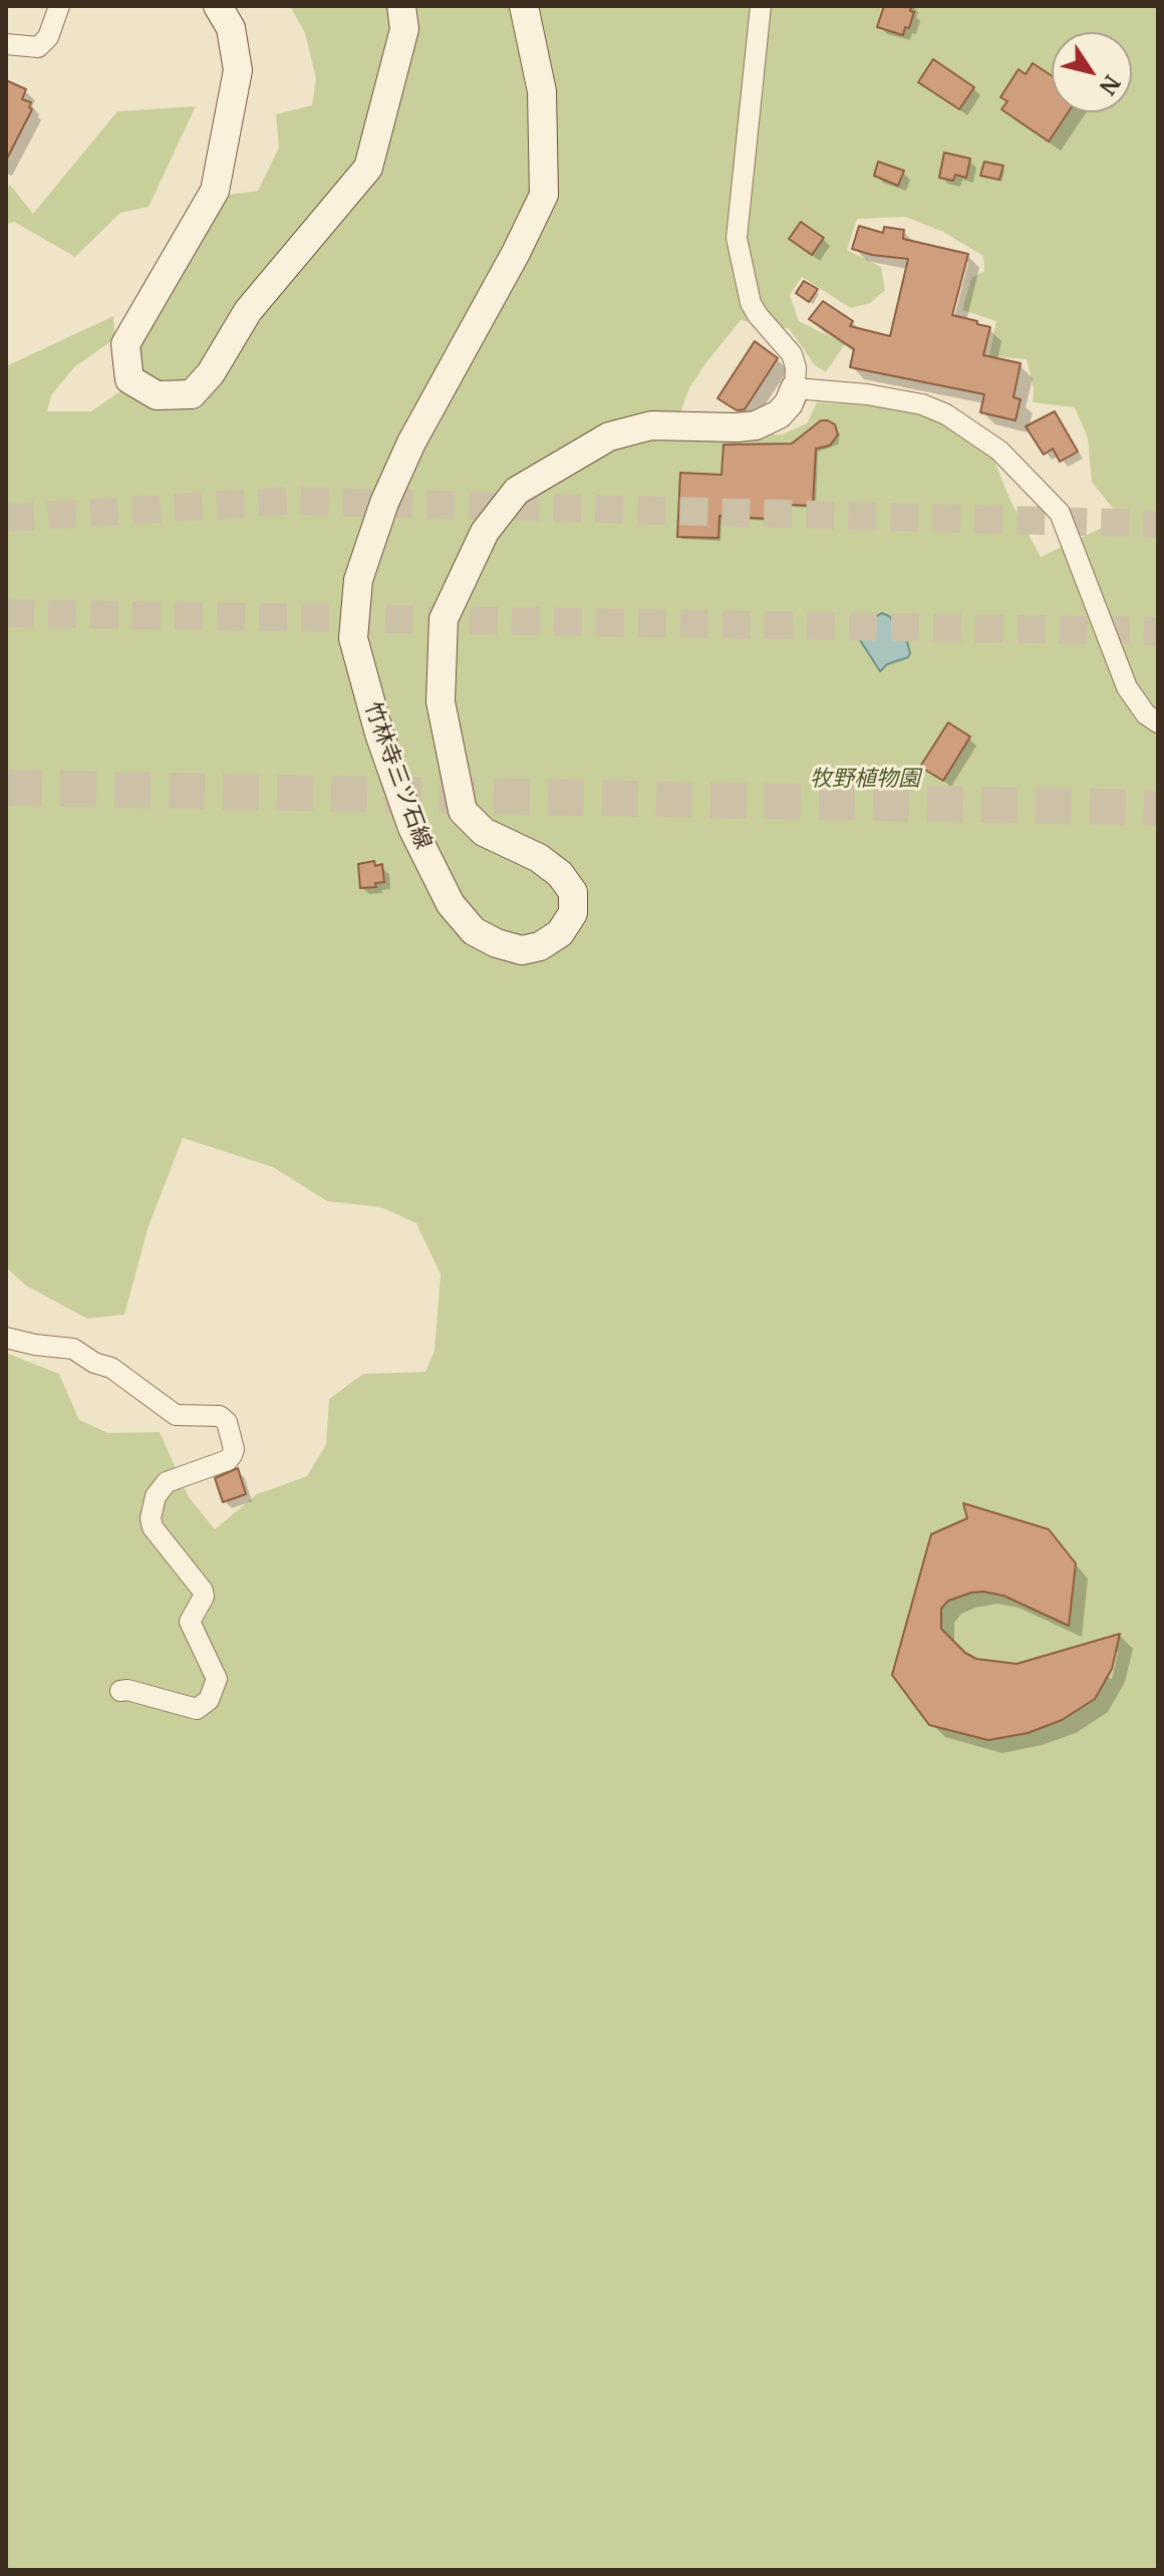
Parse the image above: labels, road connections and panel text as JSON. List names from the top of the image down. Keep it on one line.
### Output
{"streets":{"main road":["竹林寺三ツ石線"]},"parks":["牧野植物園"],"north":"bottom right"}
